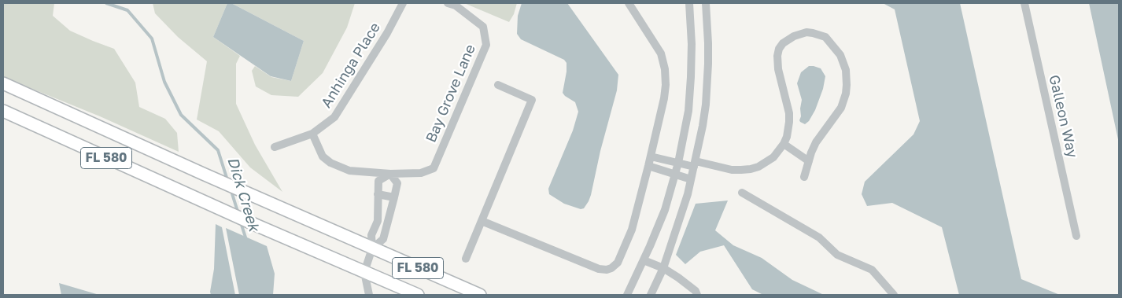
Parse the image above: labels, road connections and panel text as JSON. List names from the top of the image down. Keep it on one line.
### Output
{"streets":{"main road":["FL 580"],"street":["Anhinga Place","Bay Grove Lane","Galleon Way"]},"water":["Dick Creek"]}
